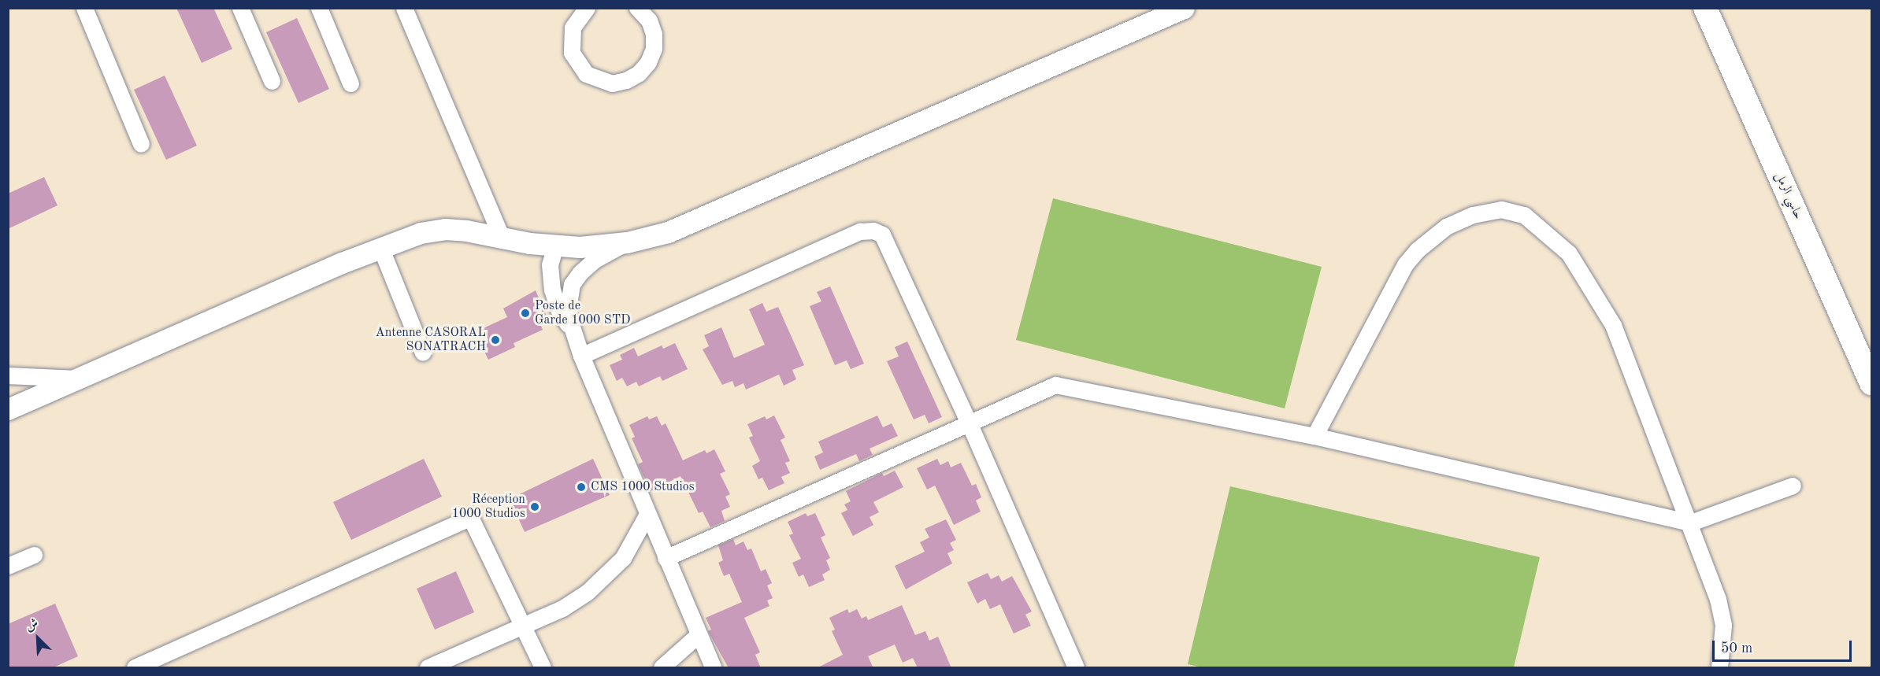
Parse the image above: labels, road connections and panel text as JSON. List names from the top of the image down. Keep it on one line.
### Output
{"streets":{"main road":["حاسي الرمل"]},"places":["Poste de Garde 1000 STD","Antenne CASORAL SONATRACH","CMS 1000 Studios","Réception 1000 Studios"],"scale_bar":"50 m","north":"top left"}
